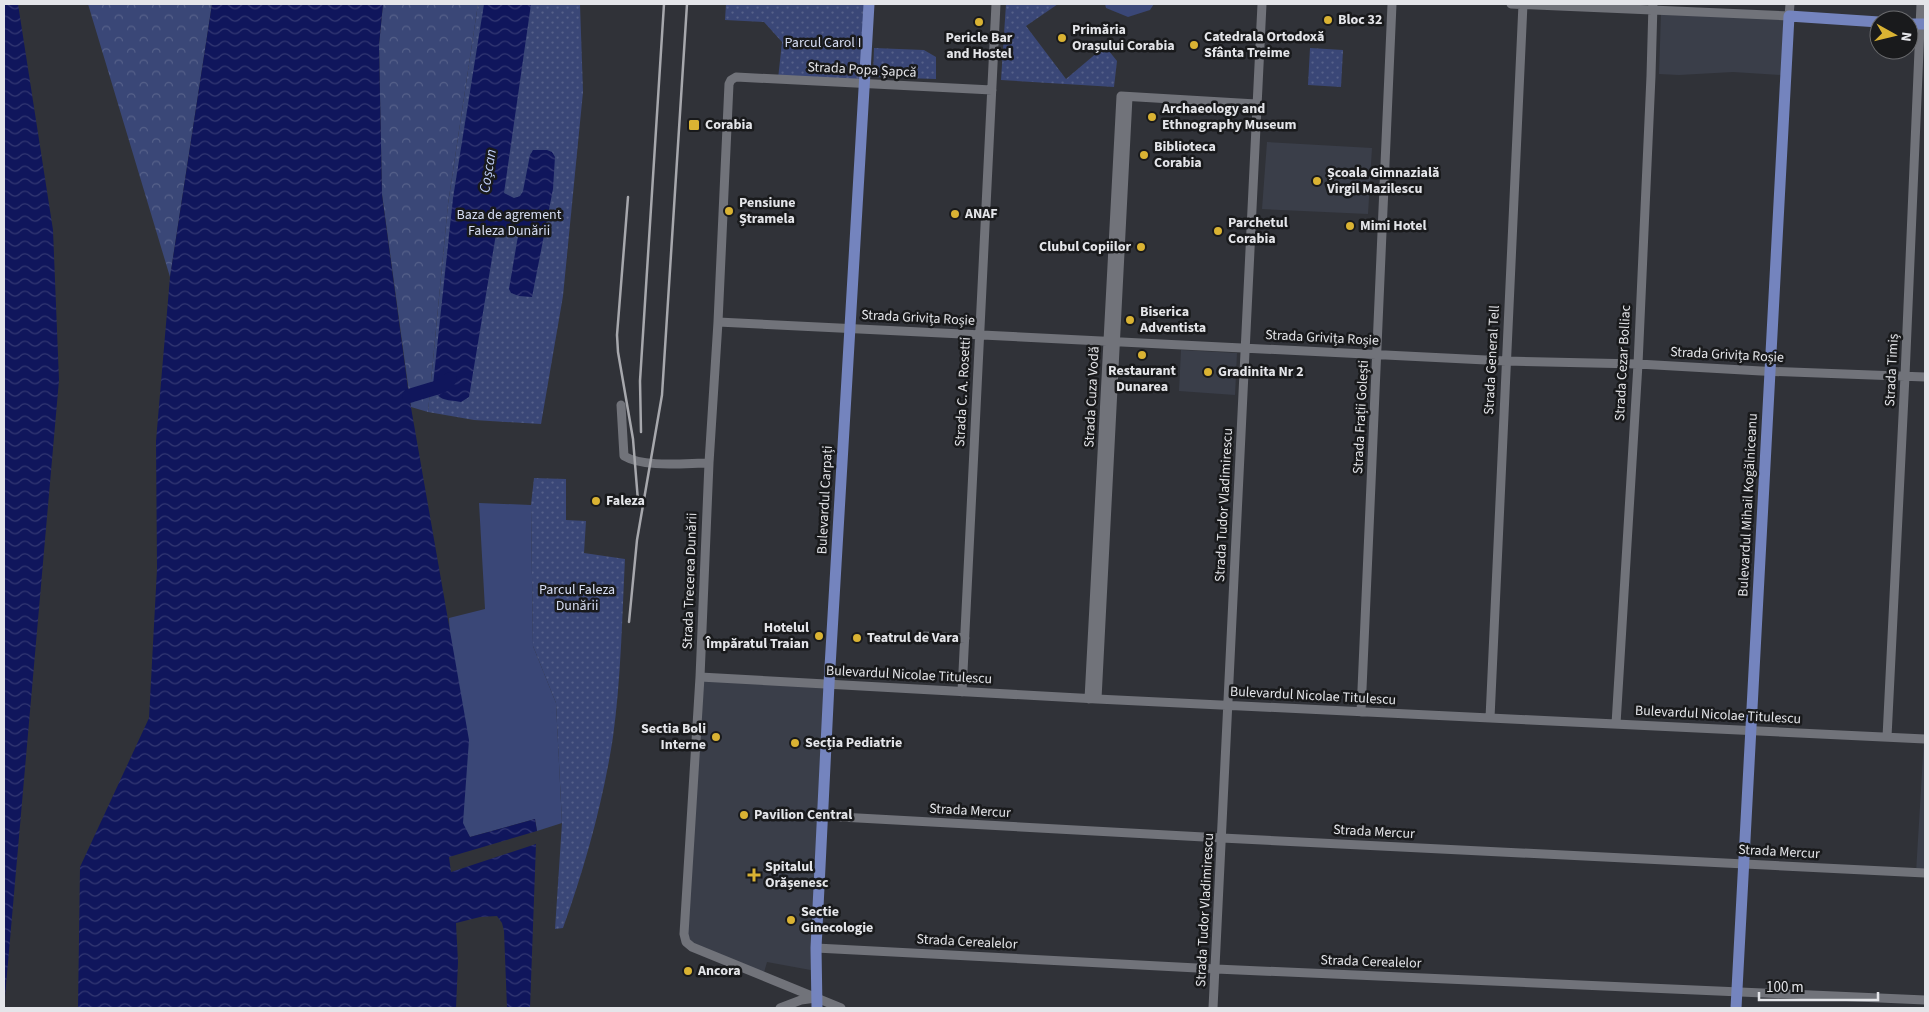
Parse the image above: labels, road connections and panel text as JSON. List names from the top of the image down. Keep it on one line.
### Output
{"streets":{"main road":["Bulevardul Carpați","Bulevardul Mihail Kogălniceanu"],"street":["Strada Popa Șapcă","Strada Grivița Roșie","Strada General Tell","Strada Cezar Bolliac","Strada Timiș","Strada C. A. Rosetti","Strada Cuza Vodă","Strada Frații Golești","Strada Tudor Vladimirescu","Strada Trecerea Dunării","Bulevardul Nicolae Titulescu","Strada Mercur","Strada Cerealelor"]},"crossings":[["Strada Popa Șapcă","Strada C. A. Rosetti"],["Strada Popa Șapcă","Bulevardul Carpați"],["Strada Popa Șapcă","Strada Trecerea Dunării"],["Strada Grivița Roșie","Strada General Tell"],["Strada Grivița Roșie","Strada Cezar Bolliac"],["Strada Grivița Roșie","Strada Timiș"],["Strada Grivița Roșie","Strada C. A. Rosetti"],["Strada Grivița Roșie","Strada Cuza Vodă"],["Strada Grivița Roșie","Strada Frații Golești"],["Strada Grivița Roșie","Bulevardul Carpați"],["Strada Grivița Roșie","Strada Tudor Vladimirescu"],["Strada Grivița Roșie","Bulevardul Mihail Kogălniceanu"],["Strada Grivița Roșie","Strada Trecerea Dunării"],["Strada General Tell","Bulevardul Nicolae Titulescu"],["Strada Cezar Bolliac","Bulevardul Nicolae Titulescu"],["Strada Timiș","Bulevardul Nicolae Titulescu"],["Strada C. A. Rosetti","Bulevardul Nicolae Titulescu"],["Strada Cuza Vodă","Strada Tudor Vladimirescu"],["Strada Cuza Vodă","Bulevardul Nicolae Titulescu"],["Strada Frații Golești","Bulevardul Nicolae Titulescu"],["Bulevardul Carpați","Strada Trecerea Dunării"],["Bulevardul Carpați","Bulevardul Nicolae Titulescu"],["Bulevardul Carpați","Strada Mercur"],["Bulevardul Carpați","Strada Cerealelor"],["Strada Tudor Vladimirescu","Bulevardul Nicolae Titulescu"],["Strada Tudor Vladimirescu","Strada Mercur"],["Strada Tudor Vladimirescu","Strada Cerealelor"],["Bulevardul Mihail Kogălniceanu","Bulevardul Nicolae Titulescu"],["Bulevardul Mihail Kogălniceanu","Strada Mercur"],["Bulevardul Mihail Kogălniceanu","Strada Cerealelor"],["Strada Trecerea Dunării","Bulevardul Nicolae Titulescu"]],"water":["Coșcan"],"parks":["Parcul Carol I","Baza de agrement Faleza Dunării","Parcul Faleza Dunării"],"places":{"other":["Bloc 32","Pericle Bar and Hostel","Primăria Orașului Corabia","Catedrala Ortodoxă Sfânta Treime","Archaeology and Ethnography Museum","Biblioteca Corabia","Școala Gimnazială Virgil Mazilescu","Pensiune Ștramela","ANAF","Mimi Hotel","Parchetul Corabia","Clubul Copiilor","Biserica Adventista","Restaurant Dunarea","Gradinita Nr 2","Faleza","Hotelul Împăratul Traian","Teatrul de Vara","Sectia Boli Interne","Secția Pediatrie","Pavilion Central","Sectie Ginecologie","Ancora"],"transit":["Corabia"],"health":["Spitalul Orășenesc"]},"scale_bar":"100 m","north":"right"}
